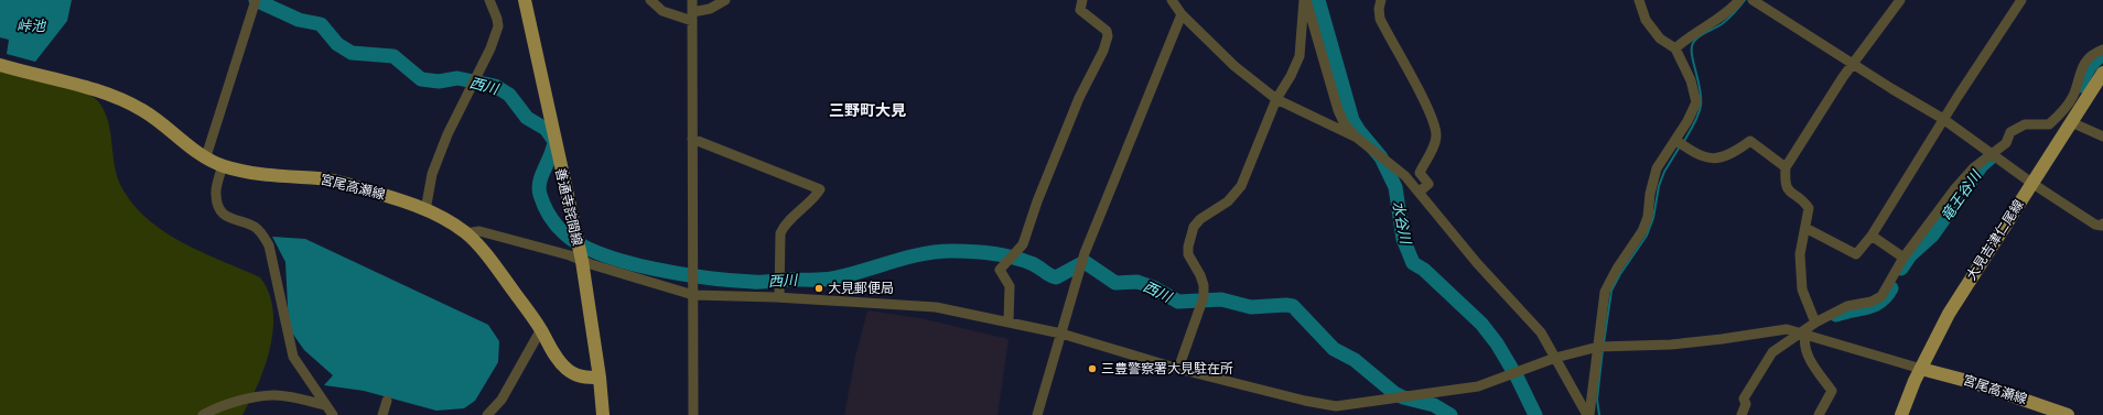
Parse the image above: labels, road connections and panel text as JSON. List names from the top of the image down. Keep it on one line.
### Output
{"streets":{"main road":["宮尾高瀬線","善通寺詫間線","大見吉津仁尾線"]},"crossings":[["宮尾高瀬線","善通寺詫間線"],["宮尾高瀬線","大見吉津仁尾線"]],"districts":["三野町大見"],"water":["峠池","西川","竜王谷川","水谷川"],"places":["大見郵便局","三豊警察署大見駐在所"]}
